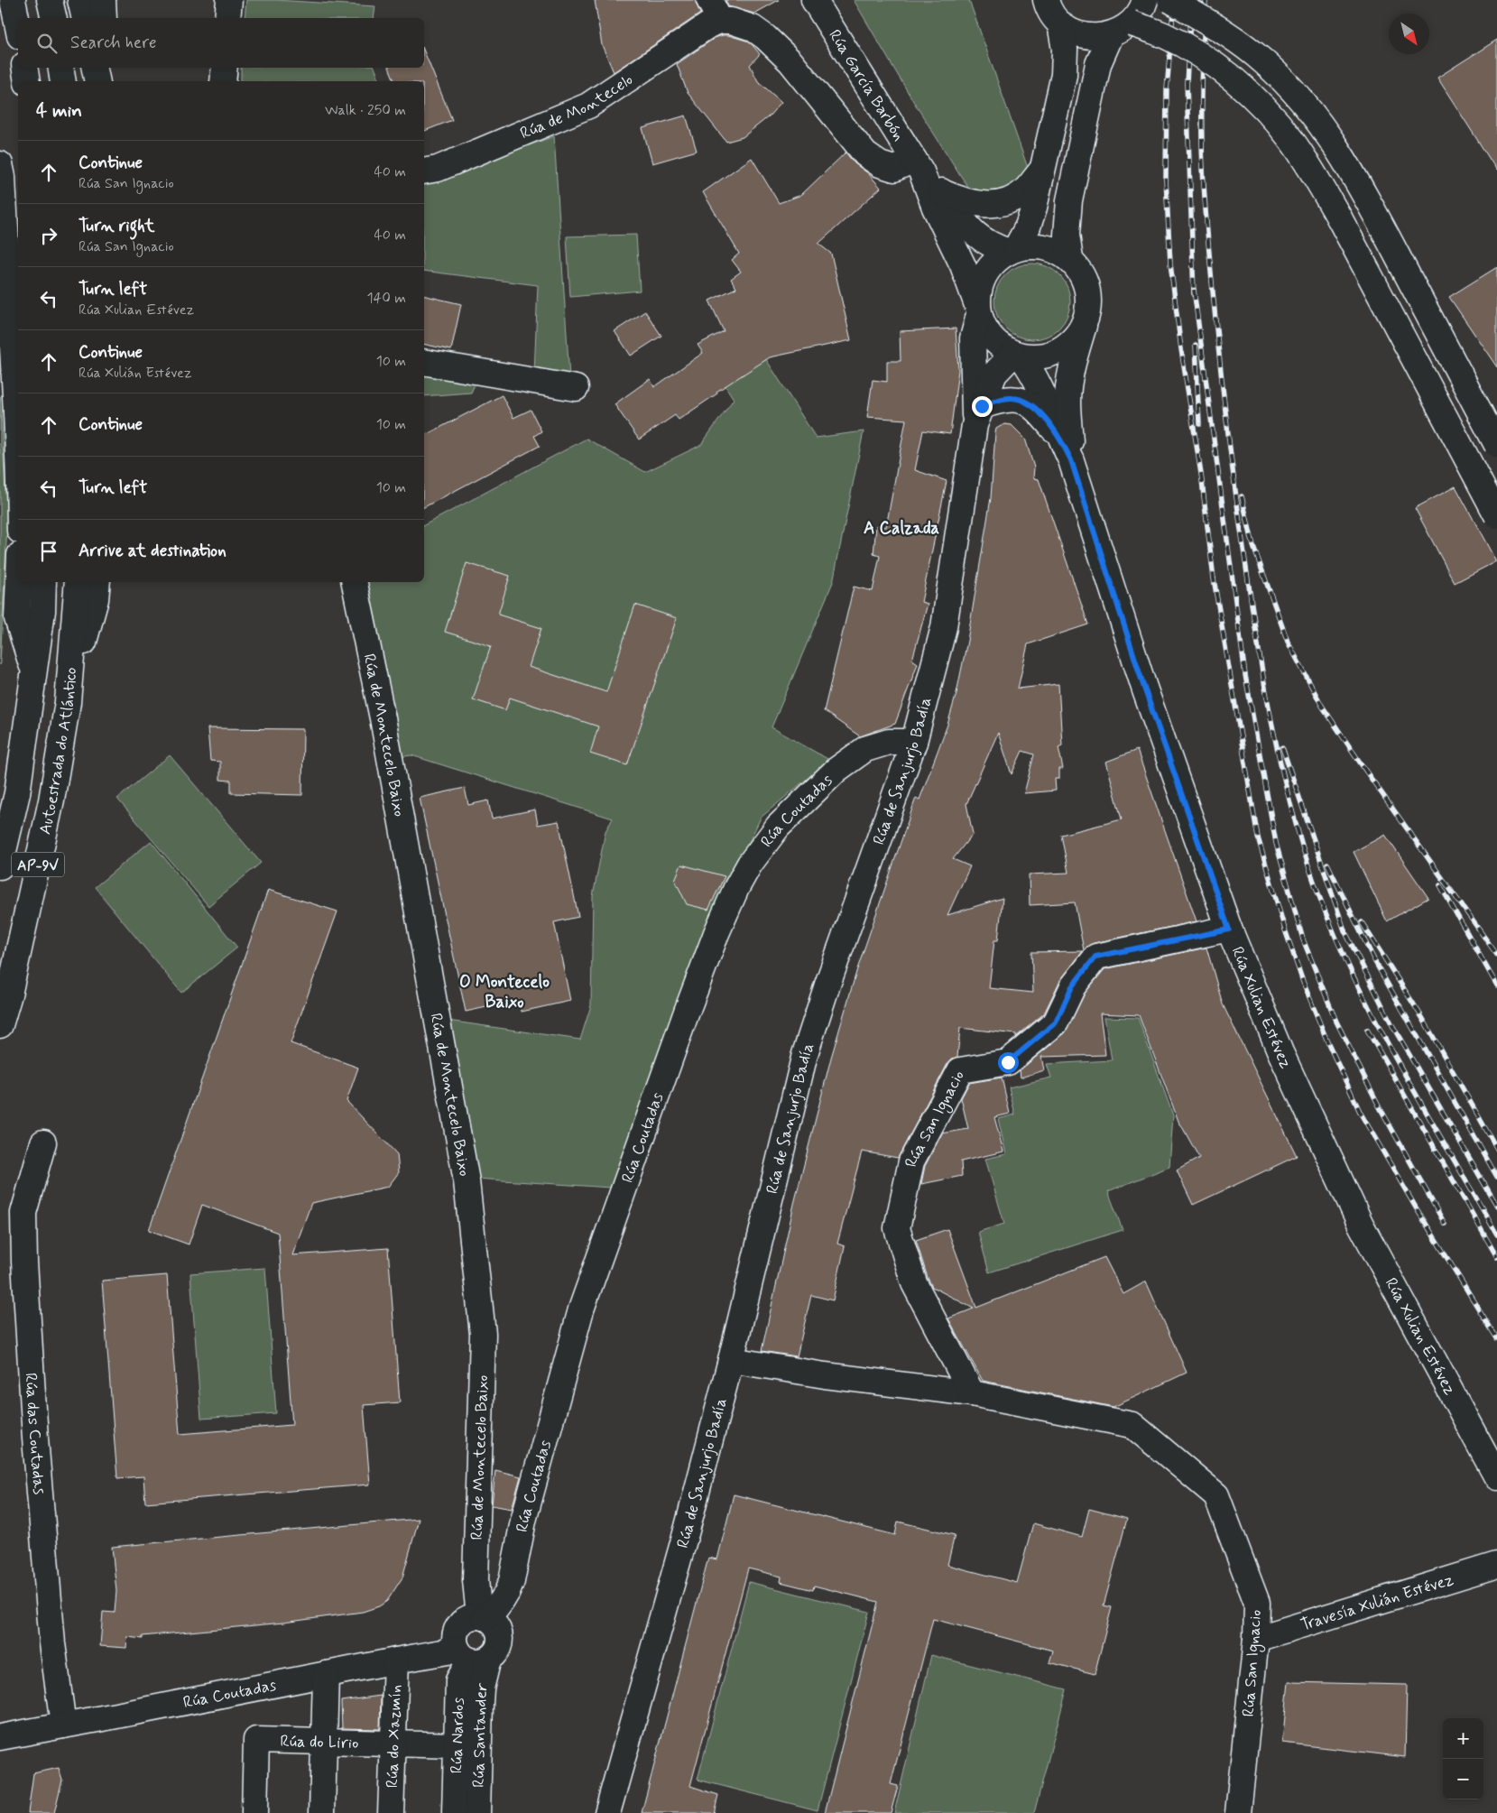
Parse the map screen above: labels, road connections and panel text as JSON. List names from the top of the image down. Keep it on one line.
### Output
{"streets":{"main road":["Rúa García Barbón","Rúa de Montecelo","Rúa de Montecelo Baixo","Autoestrada do Atlántico","Rúa de Sanjurjo Badía","Rúa Coutadas","AP-9V","Rúa Xulian Estévez","Rúa San Ignacio","Rúa das Coutadas","Travesía Xulián Estévez","Rúa Nardos","Rúa Santander","Rúa do Xazmín","Rúa do Lirio"]},"crossings":[["Rúa García Barbón","Rúa de Montecelo"],["Rúa García Barbón","Rúa de Sanjurjo Badía"],["Rúa de Montecelo Baixo","Rúa Coutadas"],["Rúa de Montecelo Baixo","Rúa Nardos"],["Rúa de Montecelo Baixo","Rúa Santander"],["Autoestrada do Atlántico","AP-9V"],["Rúa de Sanjurjo Badía","Rúa Coutadas"],["Rúa de Sanjurjo Badía","Rúa San Ignacio"],["Rúa Coutadas","Rúa das Coutadas"],["Rúa Coutadas","Rúa Nardos"],["Rúa Coutadas","Rúa Santander"],["Rúa Coutadas","Rúa do Xazmín"],["Rúa Xulian Estévez","Rúa San Ignacio"],["Rúa San Ignacio","Travesía Xulián Estévez"],["Rúa Nardos","Rúa Santander"],["Rúa Nardos","Rúa do Lirio"],["Rúa do Xazmín","Rúa do Lirio"]],"districts":["A Calzada","O Montecelo Baixo"],"north":"bottom right","page":{"search":"Search here","heading":["4 min","Walk · 250 m"],"list":[["Continue","Rúa San Ignacio","40 m"],["Turn right","Rúa San Ignacio","40 m"],["Turn left","Rúa Xulian Estévez","140 m"],["Continue","Rúa Xulián Estévez","10 m"],["Continue","10 m"],["Turn left","10 m"],"Arrive at destination"],"map_buttons":["+","−"]}}
